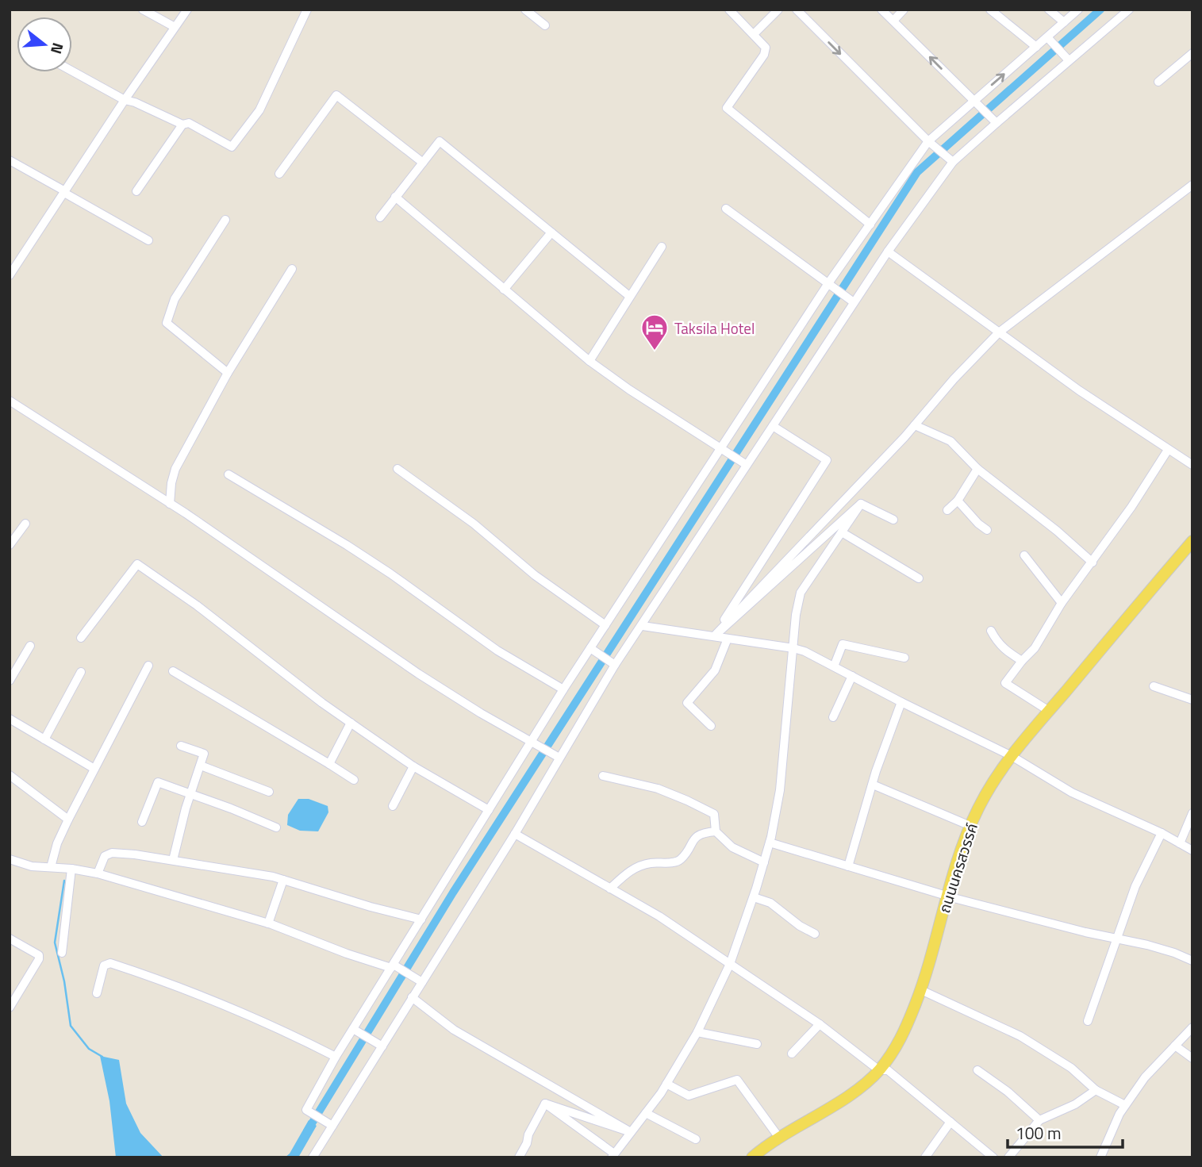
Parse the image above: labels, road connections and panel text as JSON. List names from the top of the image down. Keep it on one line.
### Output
{"streets":{"main road":["ถนนนครสวรรค์"]},"places":{"hotel":["Taksila Hotel"]},"scale_bar":"100 m","north":"right"}
